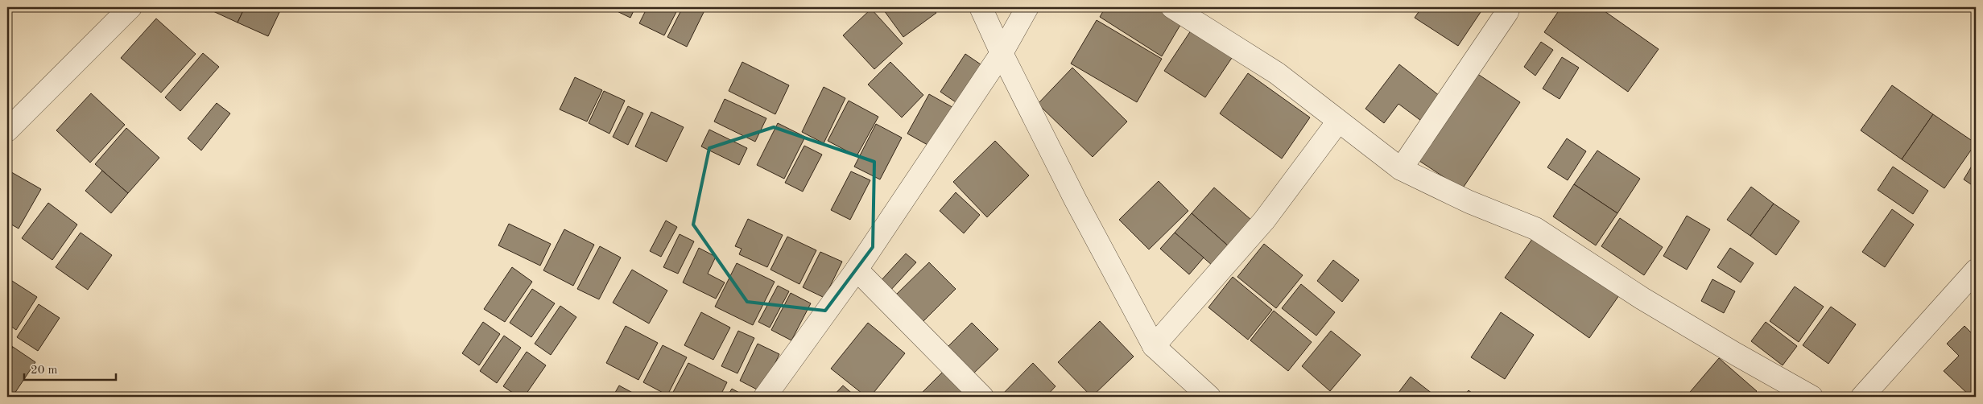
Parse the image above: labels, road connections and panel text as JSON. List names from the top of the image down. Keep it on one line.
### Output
{"scale_bar":"20 m"}
